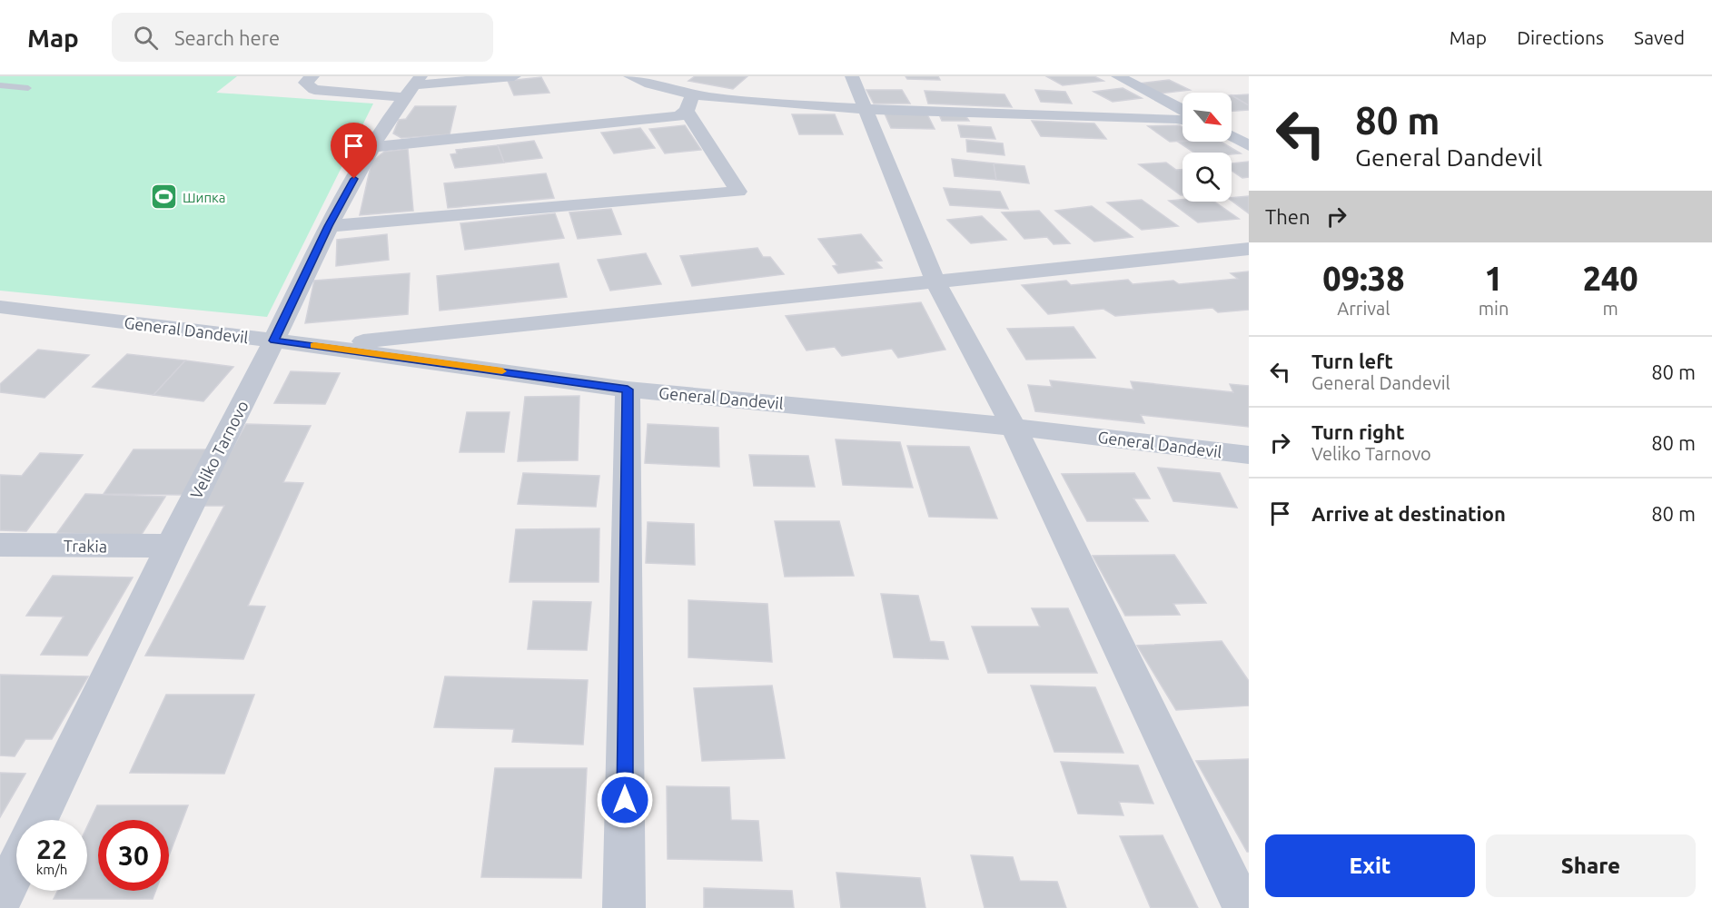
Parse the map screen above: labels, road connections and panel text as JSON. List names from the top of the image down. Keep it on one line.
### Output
{"streets":{"street":["General Dandevil","Veliko Tarnovo","Trakia"]},"crossings":[["General Dandevil","Veliko Tarnovo"],["Veliko Tarnovo","Trakia"]],"places":{"sports":["Шипка"]},"north":"bottom right","page":{"header":"Map","search":"Search here","nav":["Map","Directions","Saved"],"turn":["80 m","General Dandevil"],"then":"Then","eta":["09:38","Arrival","1","min","240","m"],"list":[{"name":"Turn left","note":"General Dandevil","value":"80 m"},{"name":"Turn right","note":"Veliko Tarnovo","value":"80 m"},{"name":"Arrive at destination","value":"80 m"}],"speed":"22 km/h","limit":"30","buttons":["Exit","Share"]}}
